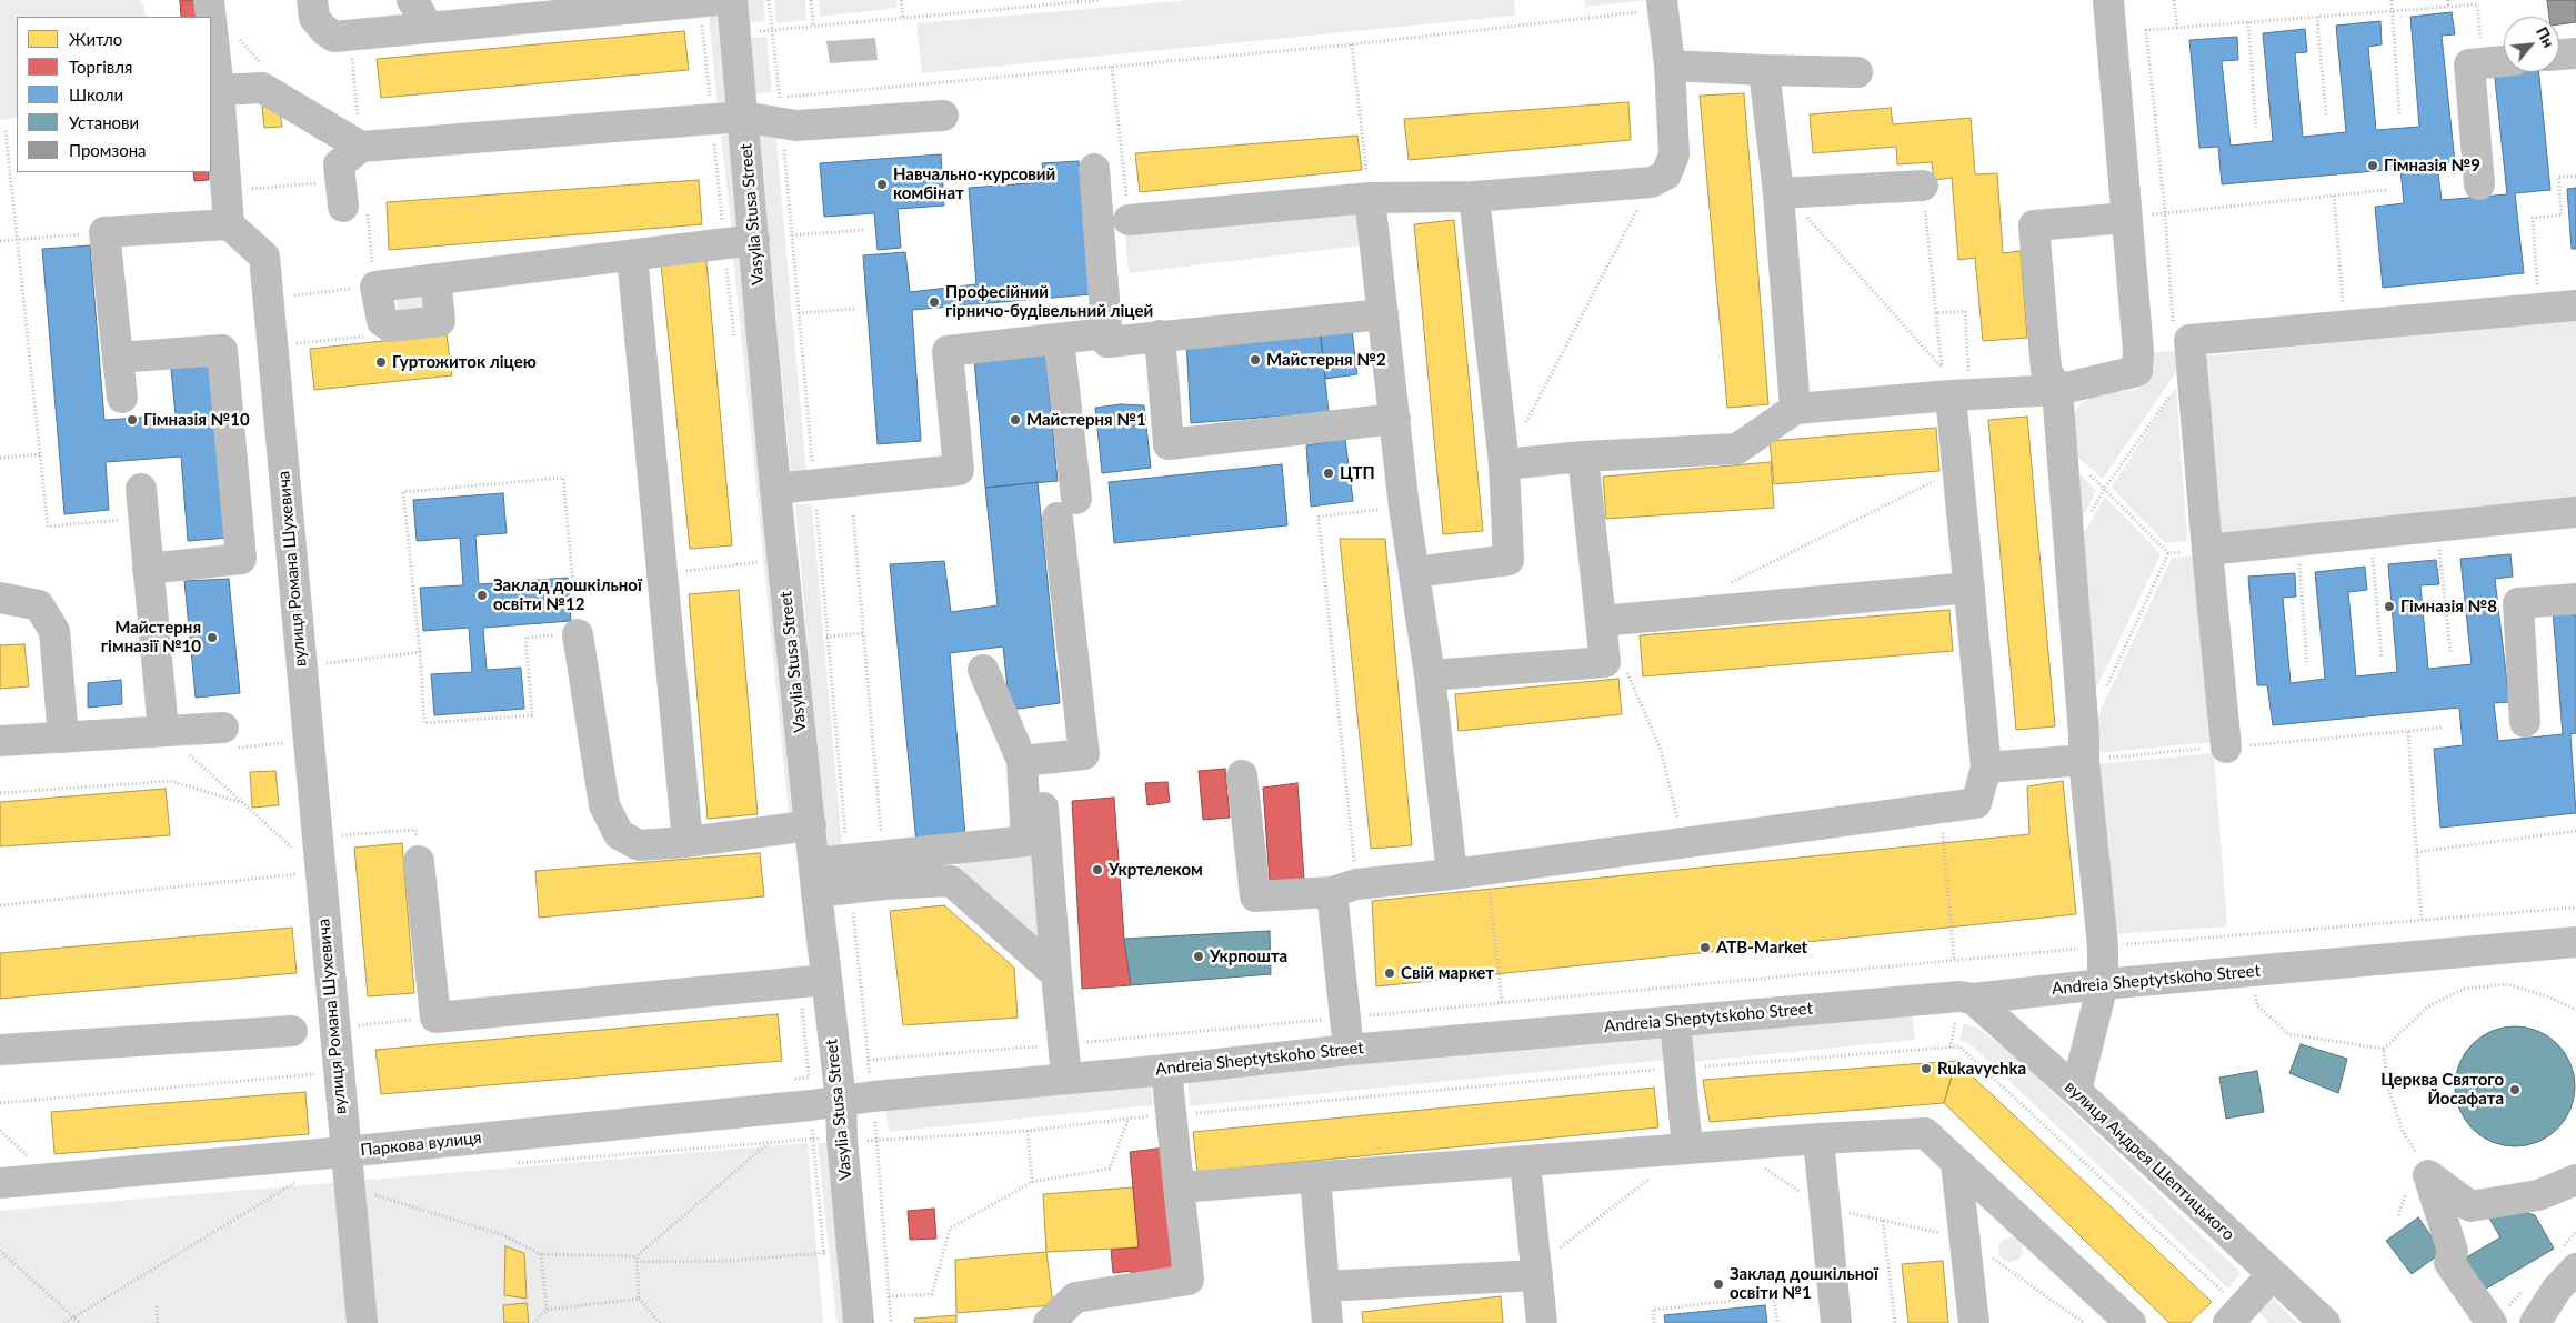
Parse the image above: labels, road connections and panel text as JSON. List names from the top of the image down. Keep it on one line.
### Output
{"streets":{"street":["Vasylia Stusa Street","вулиця Романа Шухевича","Andreia Sheptytskoho Street","Паркова вулиця","вулиця Андрея Шептицького"]},"crossings":[["Vasylia Stusa Street","Andreia Sheptytskoho Street"],["Vasylia Stusa Street","Паркова вулиця"],["вулиця Романа Шухевича","Паркова вулиця"],["Andreia Sheptytskoho Street","Паркова вулиця"],["Andreia Sheptytskoho Street","вулиця Андрея Шептицького"]],"places":["Гімназія №9","Навчально-курсовий комбінат","Професійний гірничо-будівельний ліцей","Майстерня №2","Гуртожиток ліцею","Гімназія №10","Майстерня №1","ЦТП","Заклад дошкільної освіти №12","Гімназія №8","Майстерня гімназії №10","Укртелеком","ATB-Market","Укрпошта","Свій маркет","Rukavychka","Церква Святого Йосафата","Заклад дошкільної освіти №1"],"legend":["Житло","Торгівля","Школи","Установи","Промзона"],"north":"top right"}
